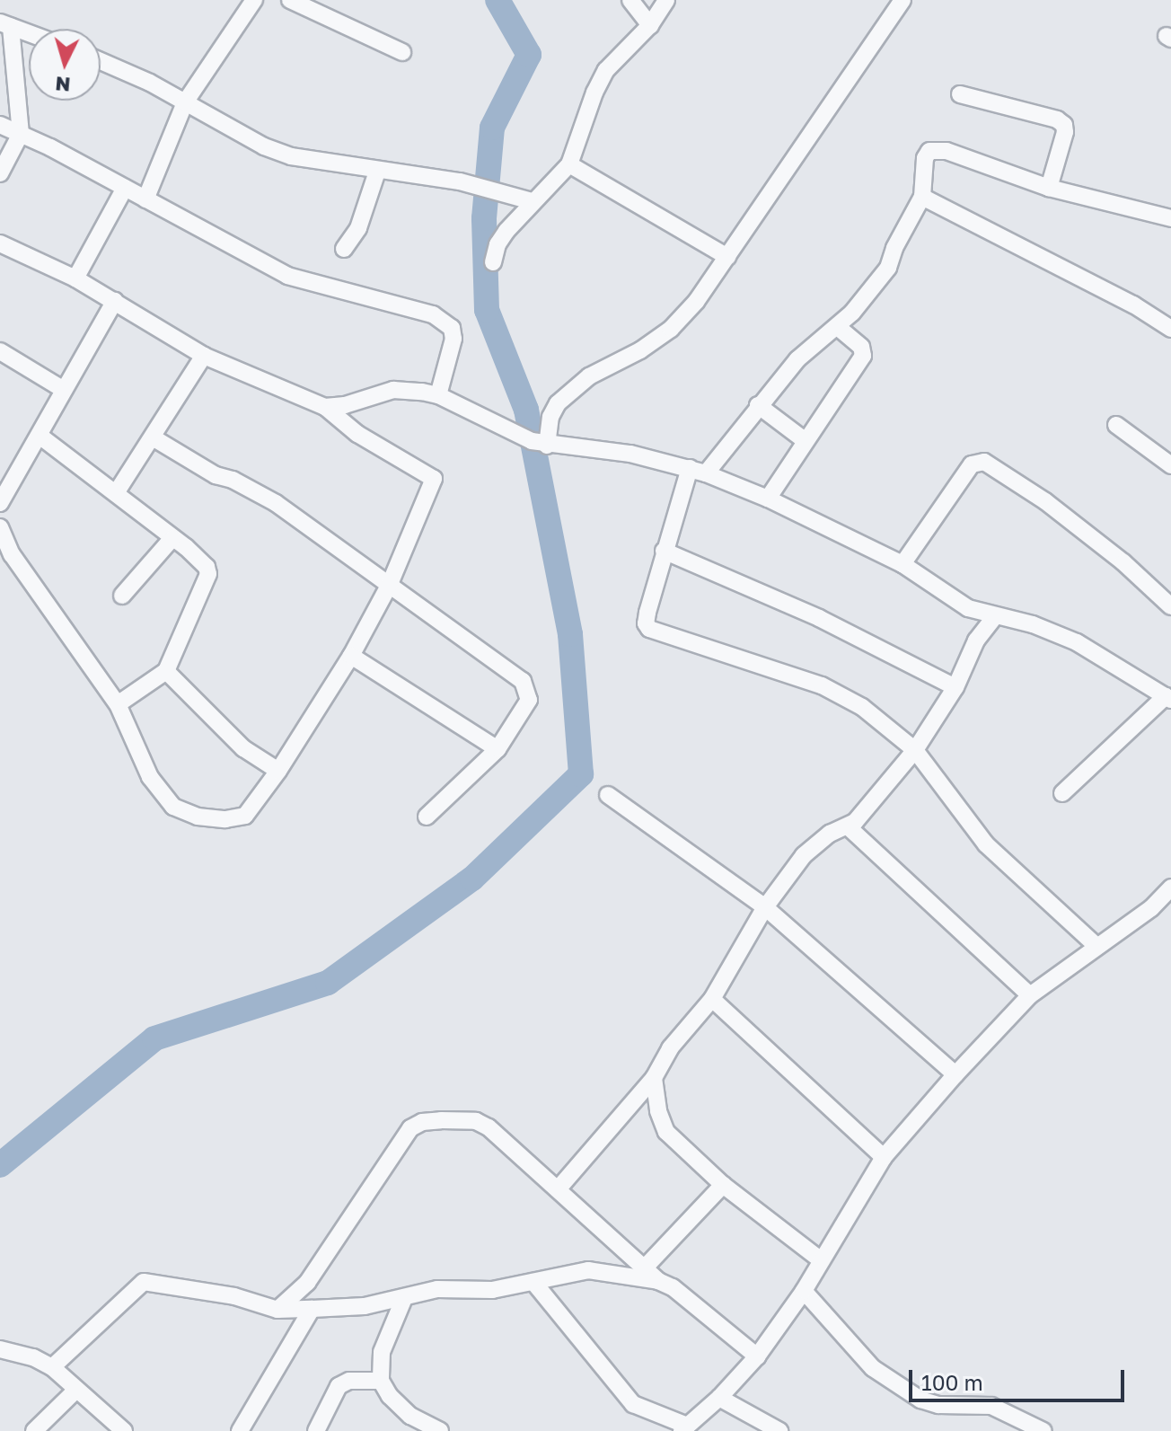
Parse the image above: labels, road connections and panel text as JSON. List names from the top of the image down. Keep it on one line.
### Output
{"scale_bar":"100 m","north":"bottom"}
